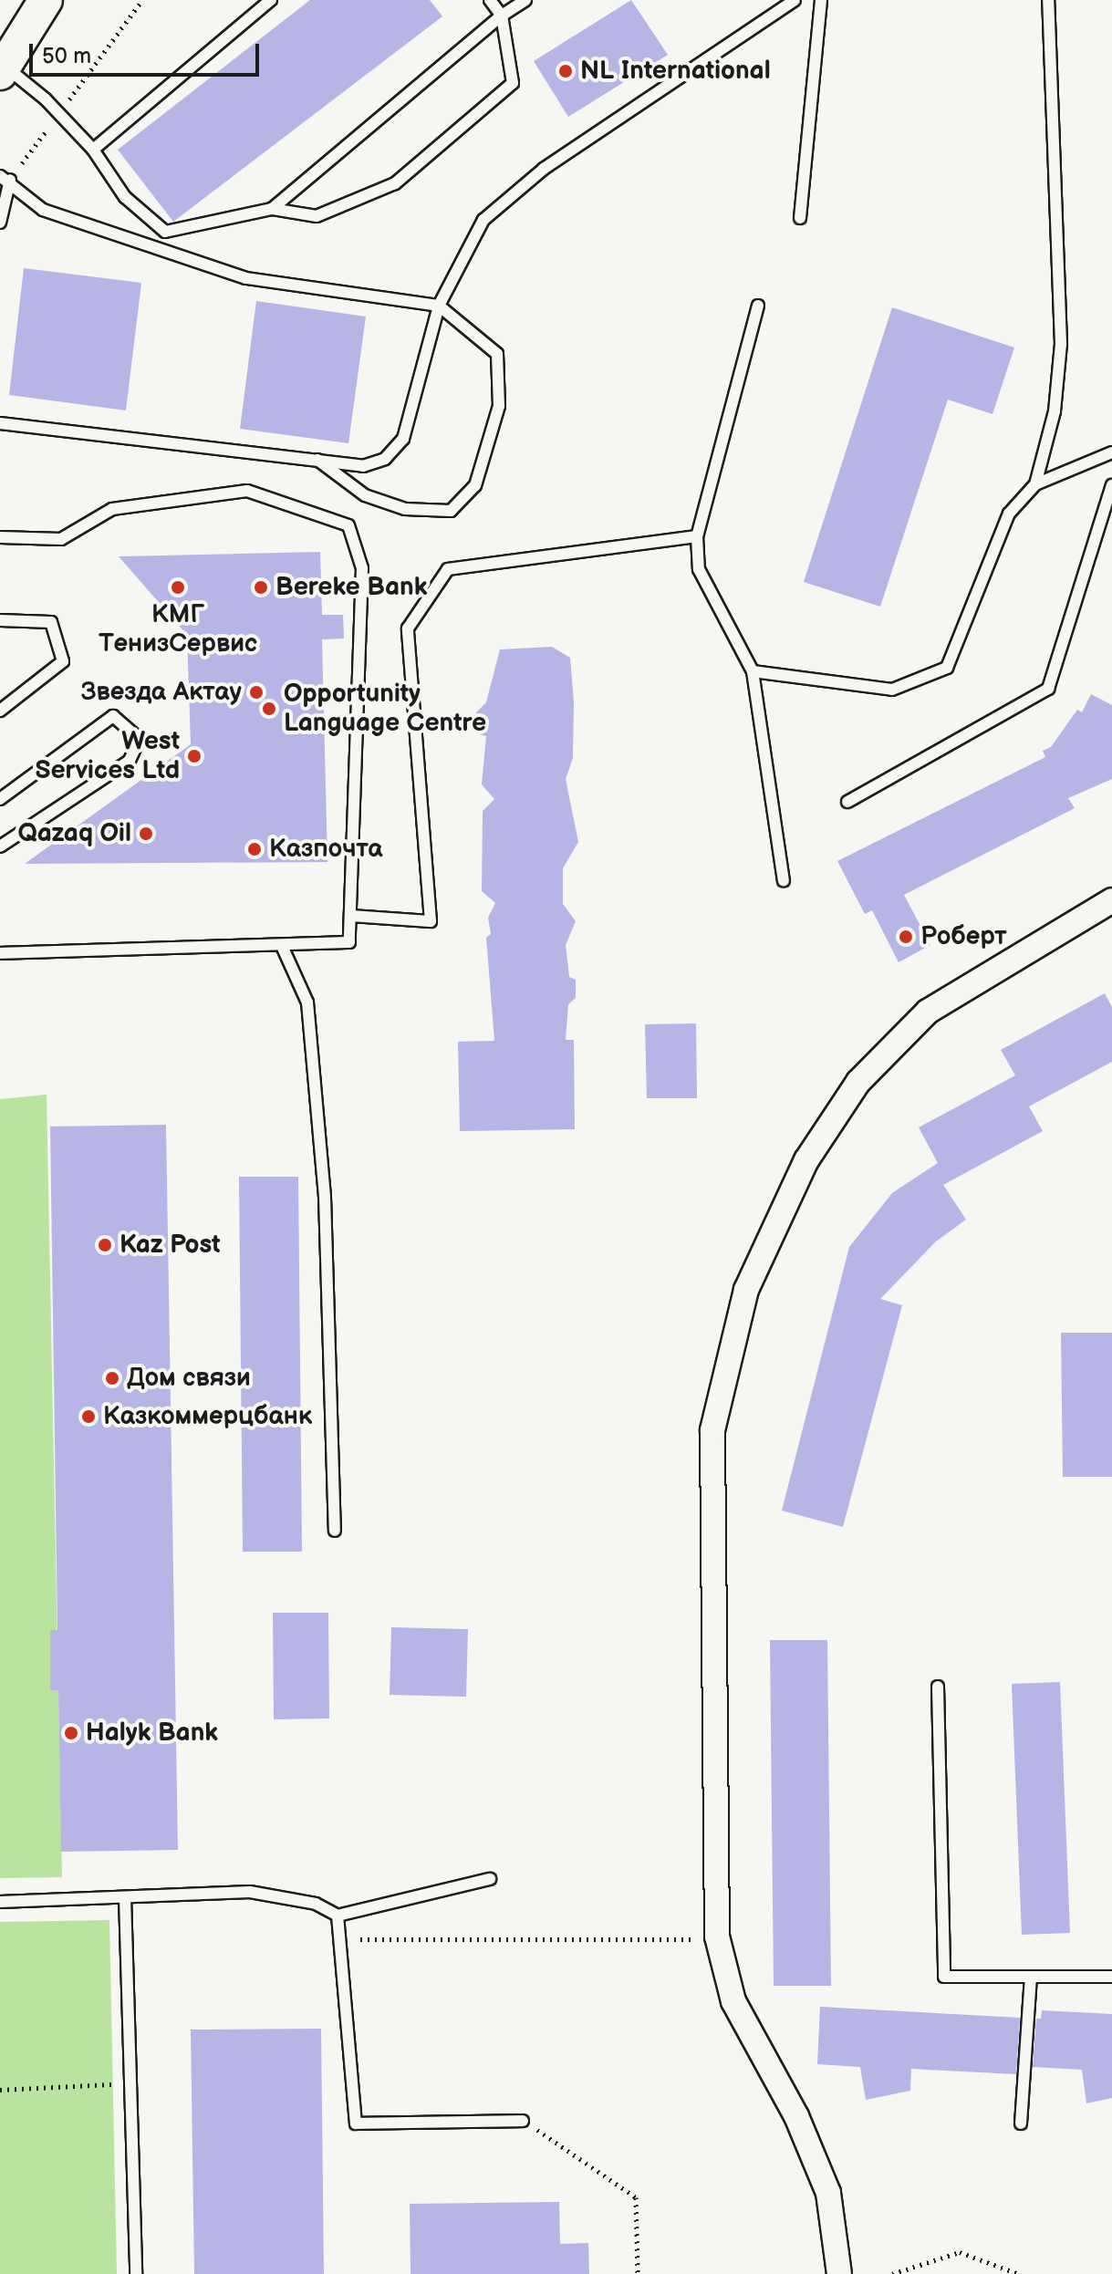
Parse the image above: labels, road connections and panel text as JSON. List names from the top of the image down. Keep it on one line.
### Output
{"places":["NL International","КМГ ТенизСервис","Bereke Bank","Звезда Актау","Opportunity Language Centre","West Services Ltd","Qazaq Oil","Казпочта","Роберт","Kaz Post","Дом связи","Казкоммерцбанк","Halyk Bank"],"scale_bar":"50 m"}
